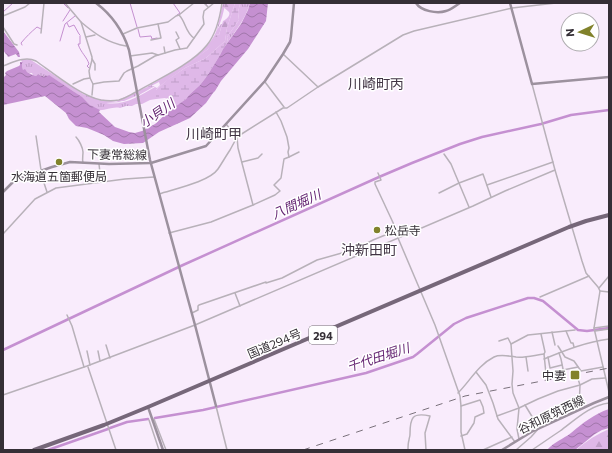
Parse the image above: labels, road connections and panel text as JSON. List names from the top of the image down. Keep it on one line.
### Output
{"streets":{"highway":["294","国道294号"],"main road":["下妻常総線","谷和原筑西線"]},"districts":["川崎町丙","川崎町甲","沖新田町"],"water":["小貝川","八間堀川","千代田堀川"],"places":{"other":["水海道五箇郵便局","松岳寺"],"transit":["中妻"]},"north":"left"}
